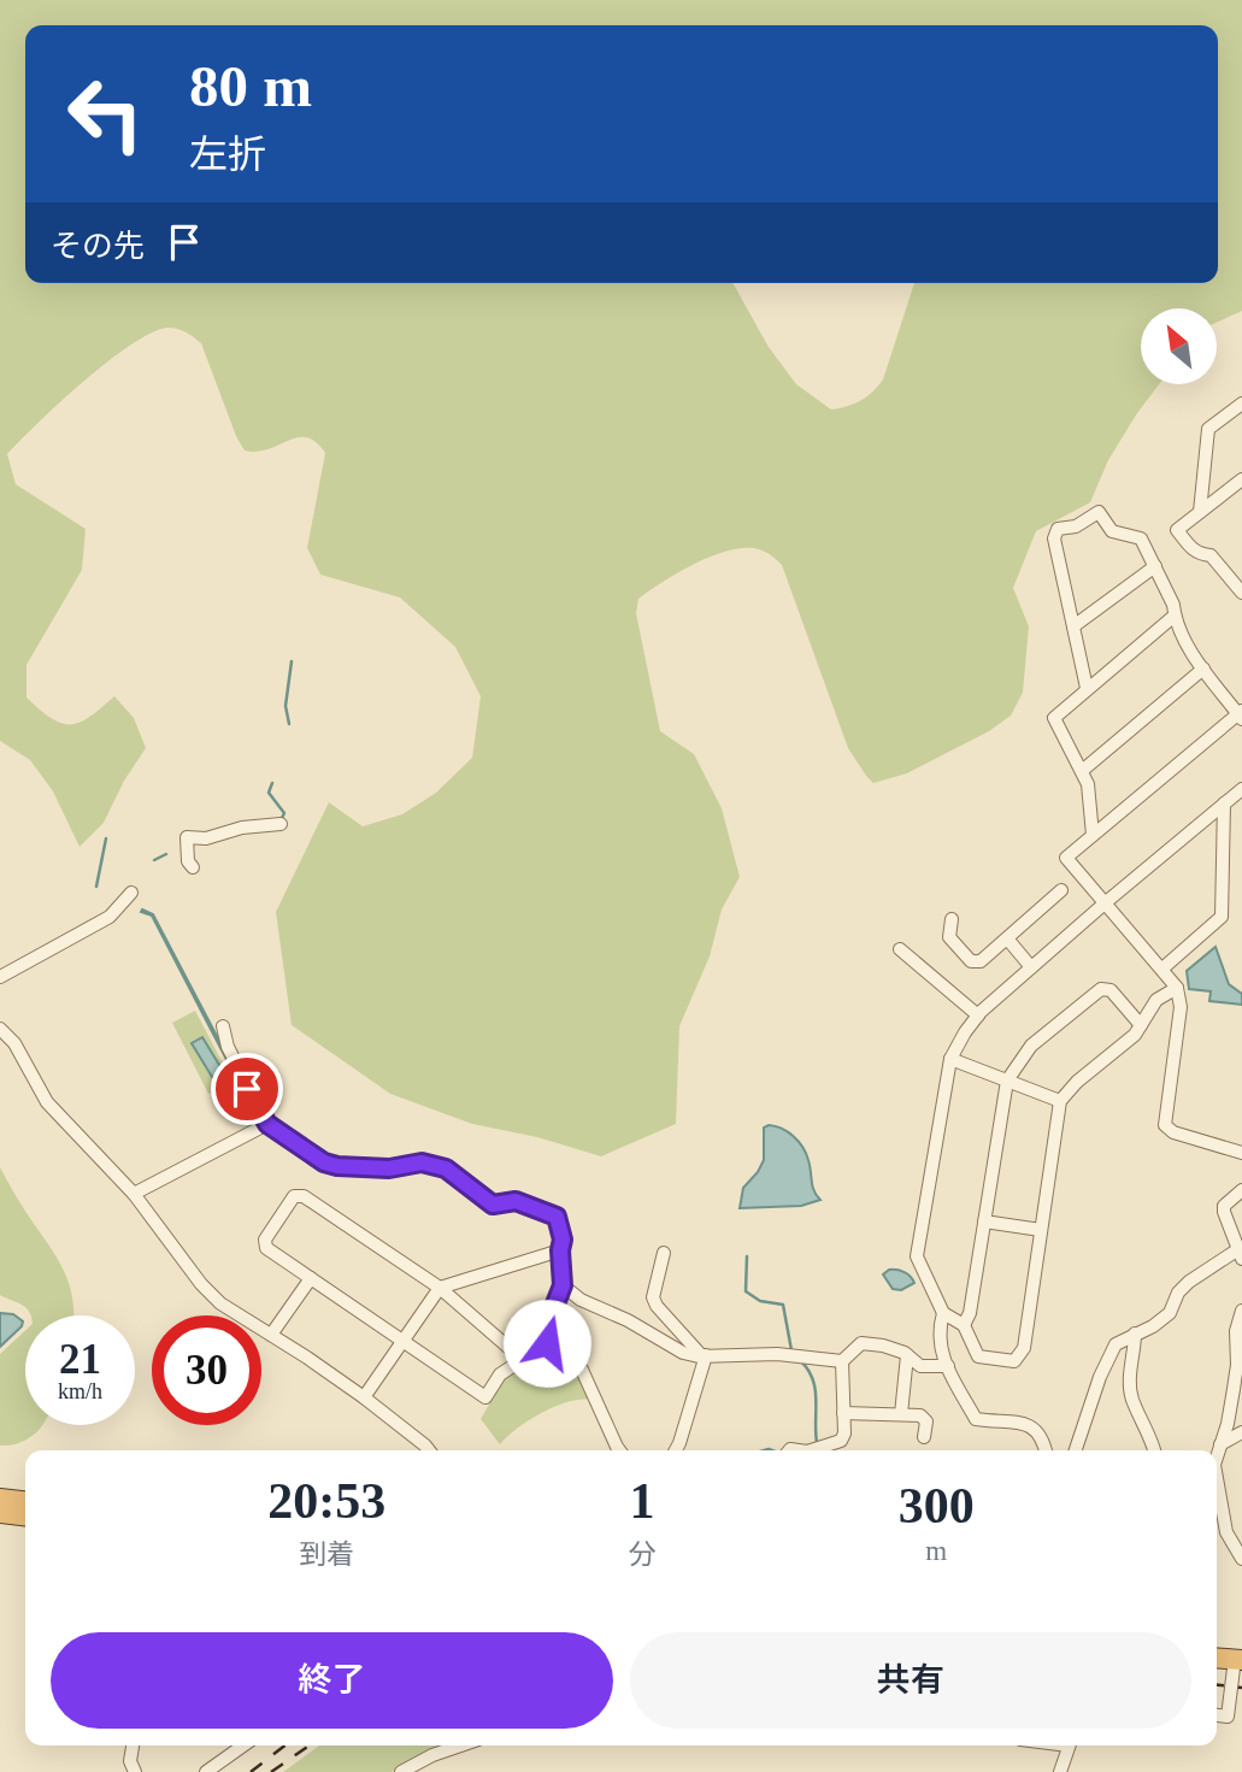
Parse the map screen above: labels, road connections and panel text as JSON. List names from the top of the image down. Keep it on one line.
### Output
{"north":"top left","page":{"turn":["80 m","左折"],"then":"その先","speed":"21 km/h","limit":"30","eta":["20:53","到着","1","分","300","m"],"buttons":["終了","共有"]}}
